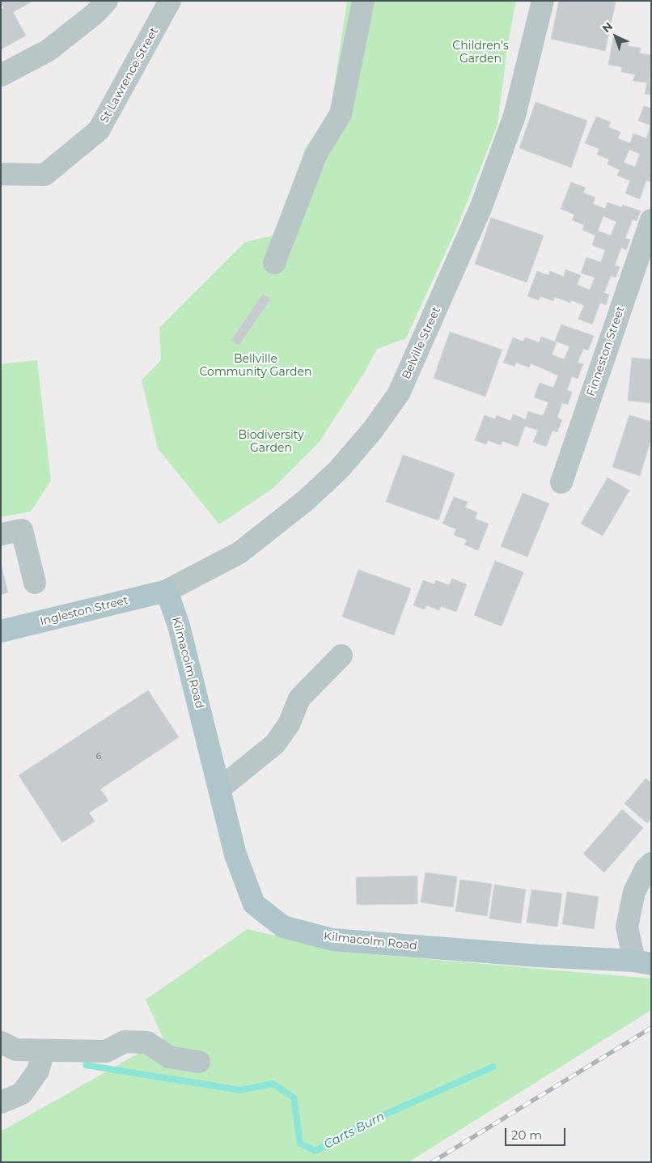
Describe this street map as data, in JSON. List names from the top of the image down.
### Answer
{
  "streets": {
    "main road": ["Ingleston Street", "Kilmacolm Road"],
    "street": ["St Lawrence Street", "Belville Street", "Finneston Street"]
  },
  "crossings": [
    ["Belville Street", "Ingleston Street"],
    ["Belville Street", "Kilmacolm Road"],
    ["Ingleston Street", "Kilmacolm Road"]
  ],
  "water": ["Carts Burn"],
  "parks": ["Children's Garden", "Bellville Community Garden", "Biodiversity Garden"],
  "house_numbers": ["6"],
  "scale_bar": "20 m",
  "north": "top left"
}
